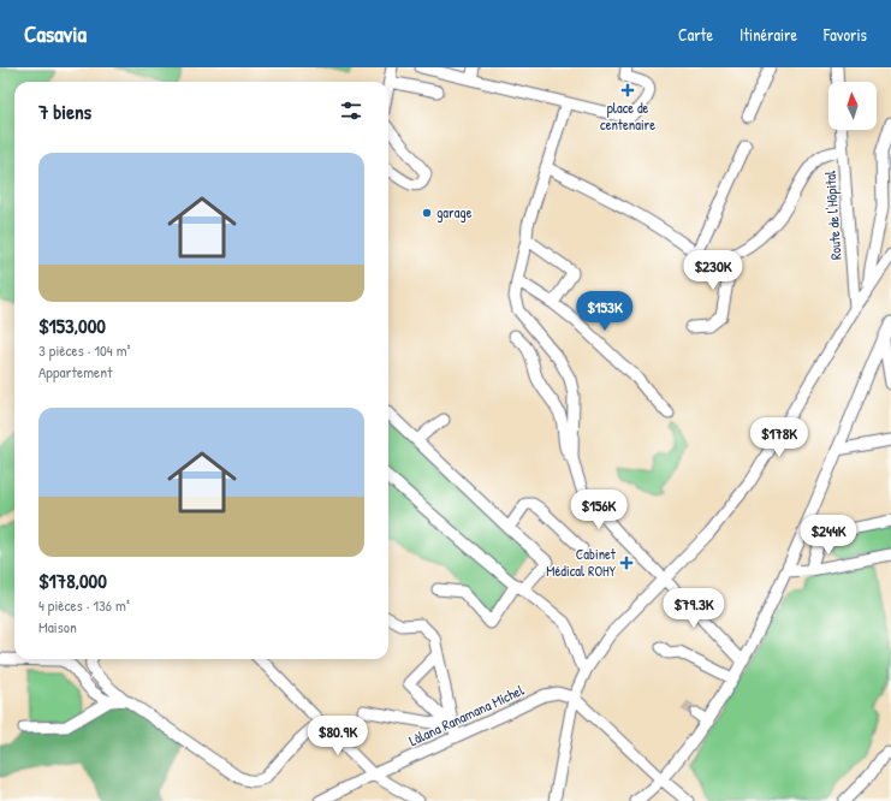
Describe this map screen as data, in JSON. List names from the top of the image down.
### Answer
{
  "streets": {
    "street": ["Route de l'Hôpital", "Làlana Ranamana Michel"]
  },
  "places": {
    "health": ["place de centenaire", "Cabinet Médical ROHY"],
    "other": ["garage"]
  },
  "north": "top",
  "page": {
    "header": "Casavia",
    "nav": ["Carte", "Itinéraire", "Favoris"],
    "heading": "7 biens",
    "list": [
      {
        "name": "$153,000",
        "note": "3 pièces · 104 m² · Appartement"
      },
      {
        "name": "$178,000",
        "note": "4 pièces · 136 m² · Maison"
      }
    ],
    "price": [
      "$230K",
      "$153K",
      "$178K",
      "$156K",
      "$244K",
      "$79.3K",
      "$80.9K"
    ]
  }
}
